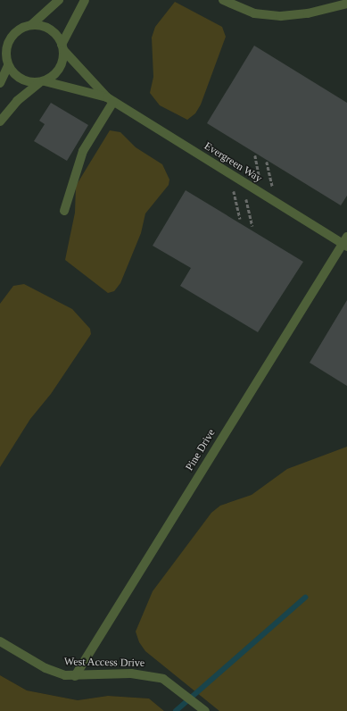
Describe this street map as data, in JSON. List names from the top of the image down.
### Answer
{
  "streets": {
    "street": ["Evergreen Way", "Pine Drive", "West Access Drive"]
  },
  "crossings": [
    ["Evergreen Way", "Pine Drive"],
    ["Pine Drive", "West Access Drive"]
  ]
}
